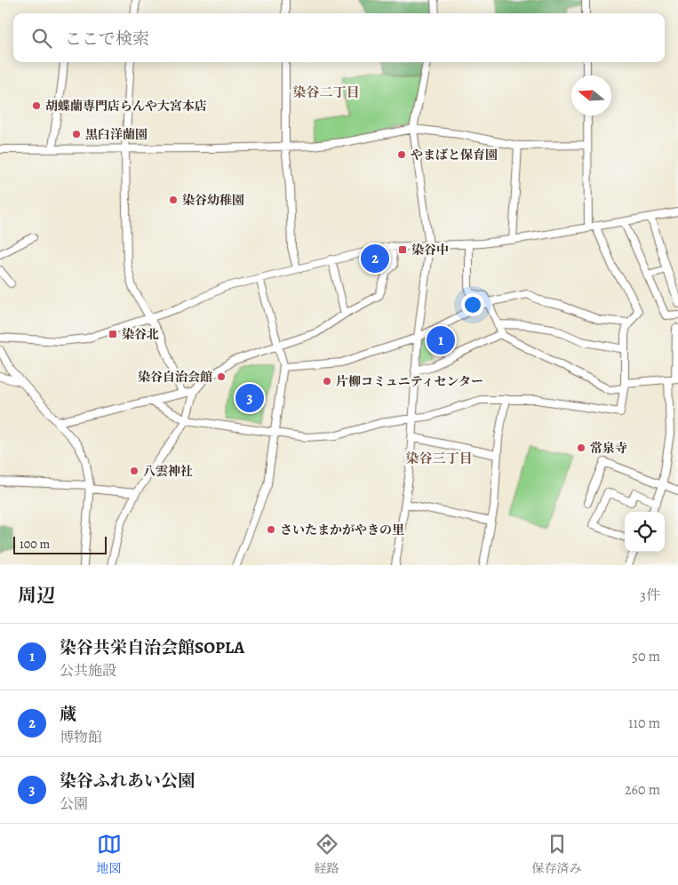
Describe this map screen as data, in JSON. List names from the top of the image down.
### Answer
{
  "districts": ["染谷二丁目", "染谷三丁目"],
  "places": {
    "other": [
      "胡蝶蘭専門店らんや大宮本店",
      "黒臼洋蘭園",
      "やまばと保育園",
      "染谷幼稚園",
      "染谷自治会館",
      "片柳コミュニティセンター",
      "常泉寺",
      "八雲神社",
      "さいたまかがやきの里"
    ],
    "transit": ["染谷中", "染谷北"]
  },
  "scale_bar": "100 m",
  "north": "left",
  "page": {
    "search": "ここで検索",
    "pins": ["2", "1", "3"],
    "scale": "100 m",
    "heading": ["周辺", "3件"],
    "list": [
      {
        "mark": "1",
        "name": "染谷共栄自治会館SOPLA",
        "note": "公共施設",
        "value": "50 m"
      },
      {
        "mark": "2",
        "name": "蔵",
        "note": "博物館",
        "value": "110 m"
      },
      {
        "mark": "3",
        "name": "染谷ふれあい公園",
        "note": "公園",
        "value": "260 m"
      }
    ],
    "nav": ["地図", "経路", "保存済み"]
  }
}
